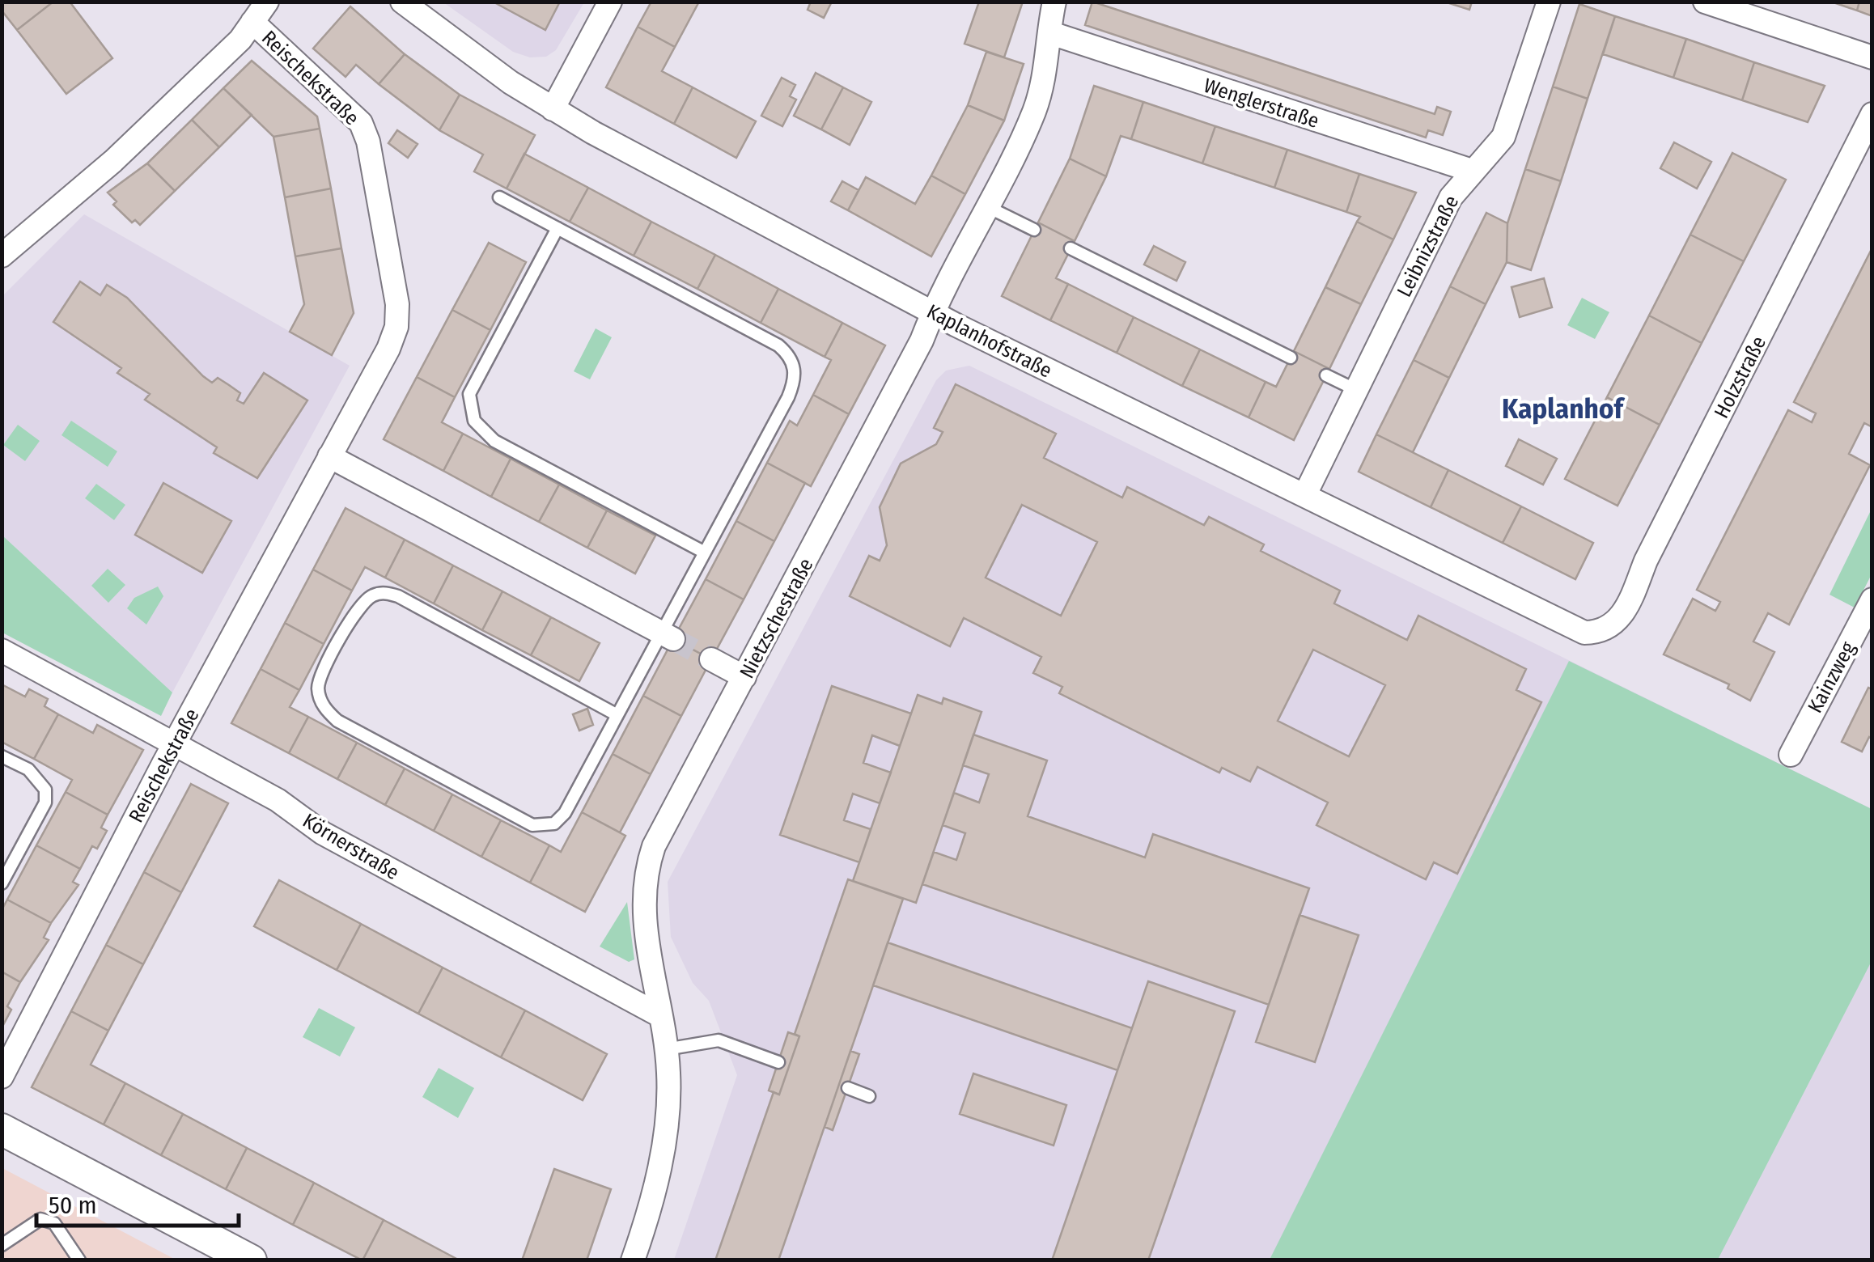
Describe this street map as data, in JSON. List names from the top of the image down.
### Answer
{
  "streets": {
    "street": [
      "Reischekstraße",
      "Wenglerstraße",
      "Leibnizstraße",
      "Kaplanhofstraße",
      "Holzstraße",
      "Nietzschestraße",
      "Kainzweg",
      "Körnerstraße"
    ]
  },
  "crossings": [
    ["Reischekstraße", "Körnerstraße"],
    ["Wenglerstraße", "Leibnizstraße"],
    ["Wenglerstraße", "Nietzschestraße"],
    ["Leibnizstraße", "Kaplanhofstraße"],
    ["Kaplanhofstraße", "Holzstraße"],
    ["Kaplanhofstraße", "Nietzschestraße"],
    ["Nietzschestraße", "Körnerstraße"]
  ],
  "districts": ["Kaplanhof"],
  "scale_bar": "50 m"
}
